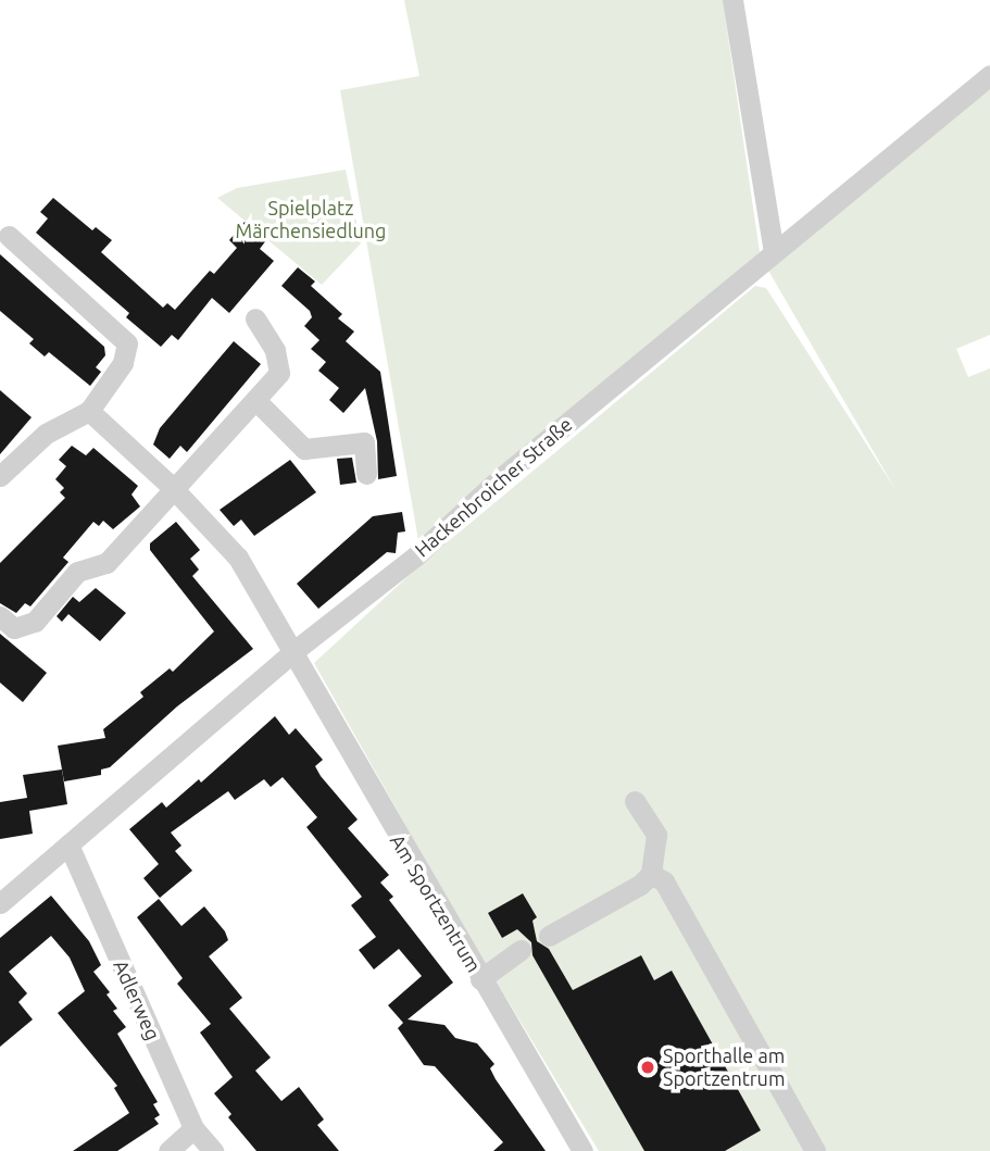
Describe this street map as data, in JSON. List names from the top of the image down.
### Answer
{
  "streets": {
    "street": ["Hackenbroicher Straße", "Am Sportzentrum", "Adlerweg"]
  },
  "crossings": [
    ["Hackenbroicher Straße", "Am Sportzentrum"],
    ["Hackenbroicher Straße", "Adlerweg"]
  ],
  "parks": ["Spielplatz Märchensiedlung"],
  "places": ["Sporthalle am Sportzentrum"]
}
